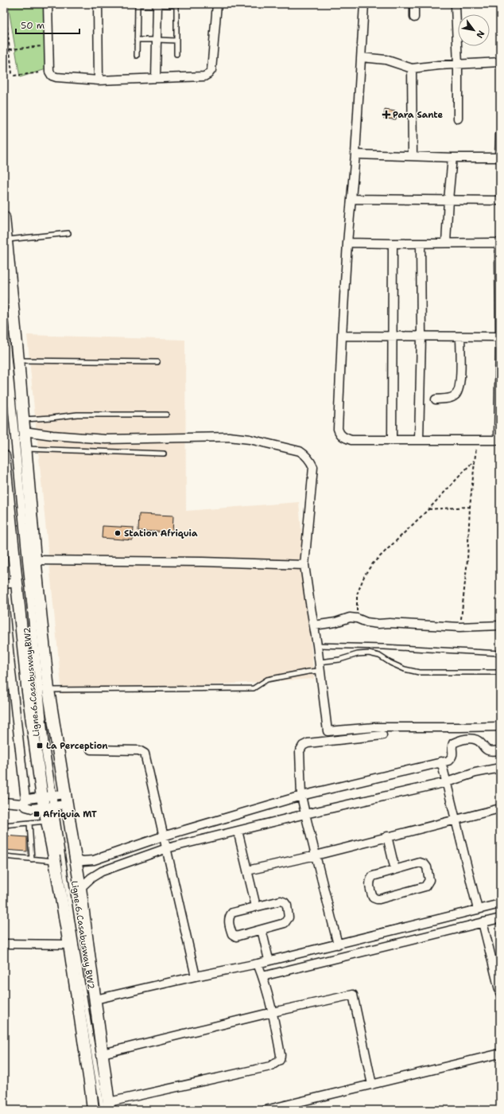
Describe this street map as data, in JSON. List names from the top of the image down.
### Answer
{
  "streets": {
    "lane": ["Ligne 6 Casabusway BW2"]
  },
  "places": {
    "health": ["Para Sante"],
    "other": ["Station Afriquia"],
    "transit": ["La Perception", "Afriquia MT"]
  },
  "scale_bar": "50 m",
  "north": "bottom right"
}
